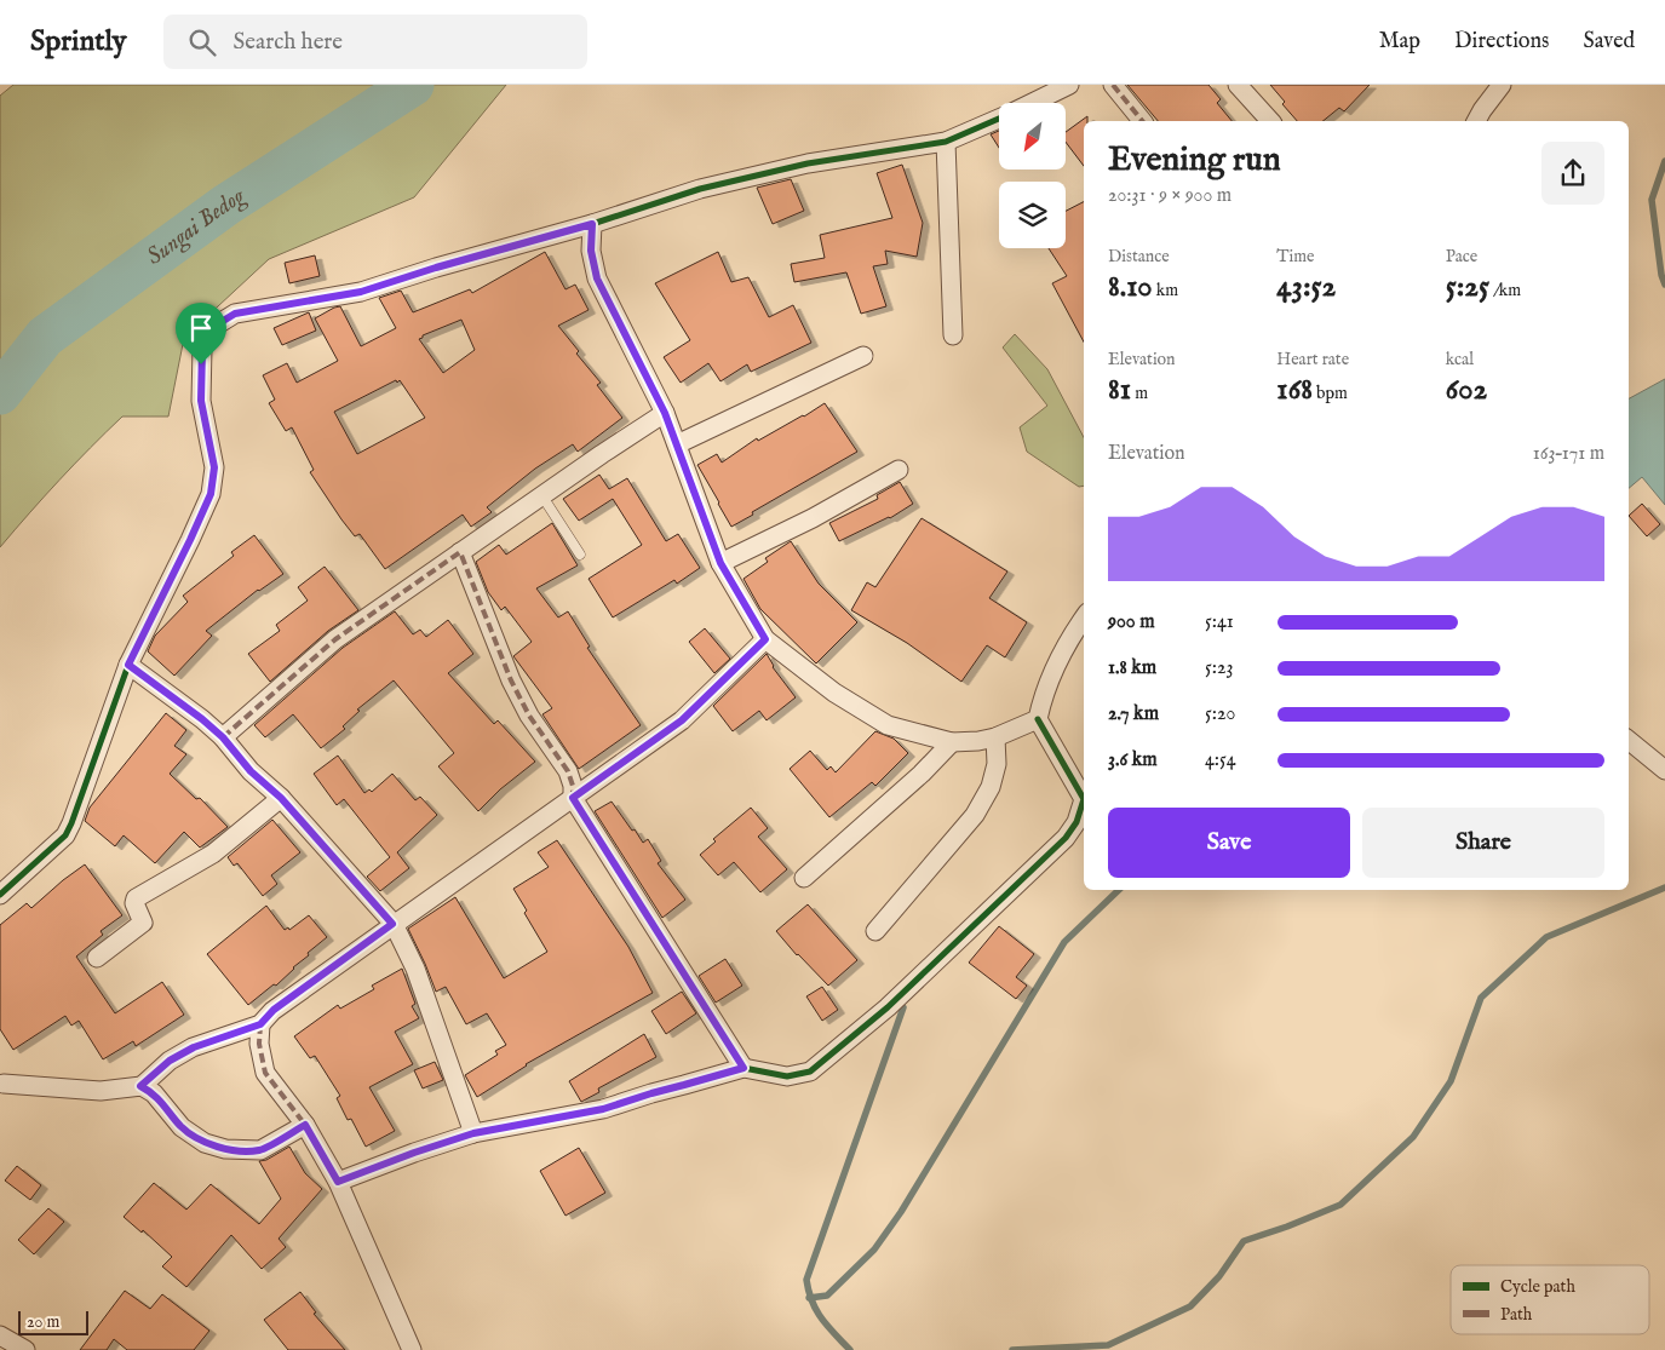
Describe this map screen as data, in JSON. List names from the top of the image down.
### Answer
{
  "water": ["Sungai Bedog"],
  "legend": ["Cycle path", "Path"],
  "scale_bar": "20 m",
  "north": "bottom left",
  "page": {
    "header": "Sprintly",
    "search": "Search here",
    "nav": ["Map", "Directions", "Saved"],
    "heading": ["Evening run", "20:31 · 9 × 900 m"],
    "stats": [
      ["Distance", "8.10 km"],
      ["Time", "43:52"],
      ["Pace", "5:25 /km"],
      ["Elevation", "81 m"],
      ["Heart rate", "168 bpm"],
      ["kcal", "602"]
    ],
    "chart": ["Elevation", "163–171 m"],
    "list": [
      {
        "name": "900 m",
        "note": "5:41"
      },
      {
        "name": "1.8 km",
        "note": "5:23"
      },
      {
        "name": "2.7 km",
        "note": "5:20"
      },
      {
        "name": "3.6 km",
        "note": "4:54"
      }
    ],
    "buttons": ["Save", "Share"],
    "scale": "20 m"
  }
}
